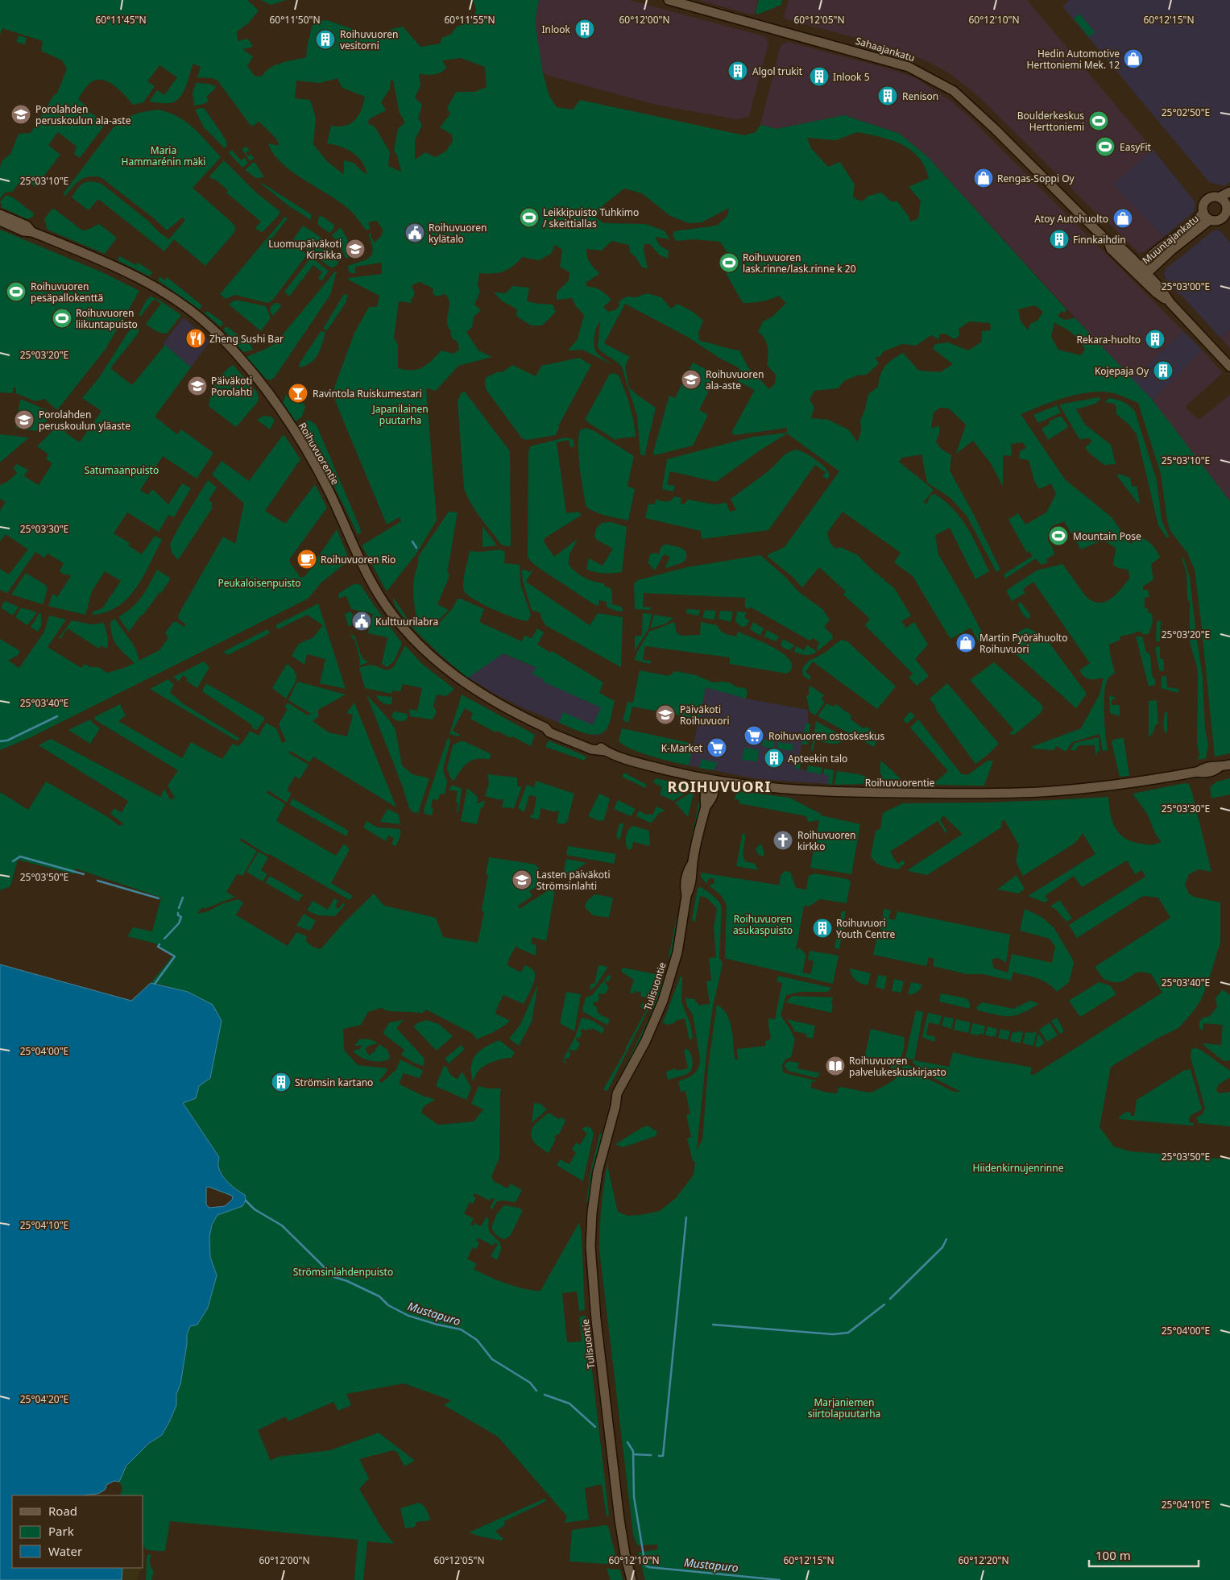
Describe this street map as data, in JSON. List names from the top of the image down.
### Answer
{
  "streets": {
    "main road": [
      "Sahaajankatu",
      "Muuntajankatu",
      "Roihuvuorentie",
      "Tulisuontie"
    ]
  },
  "crossings": [
    ["Sahaajankatu", "Muuntajankatu"],
    ["Roihuvuorentie", "Tulisuontie"]
  ],
  "districts": ["ROIHUVUORI"],
  "water": ["Mustapuro"],
  "parks": [
    "Maria Hammarénin mäki",
    "Japanilainen puutarha",
    "Satumaanpuisto",
    "Peukaloisenpuisto",
    "Roihuvuoren asukaspuisto",
    "Hiidenkirnujenrinne",
    "Strömsinlahdenpuisto",
    "Marjaniemen siirtolapuutarha"
  ],
  "places": {
    "building": [
      "Inlook",
      "Roihuvuoren vesitorni",
      "Algol trukit",
      "Inlook 5",
      "Renison",
      "Finnkaihdin",
      "Rekara-huolto",
      "Kojepaja Oy",
      "Apteekin talo",
      "Roihuvuori Youth Centre",
      "Strömsin kartano"
    ],
    "shop": [
      "Hedin Automotive Herttoniemi Mek. 12",
      "Rengas-Soppi Oy",
      "Atoy Autohuolto",
      "Martin Pyörähuolto Roihuvuori"
    ],
    "school or university": [
      "Porolahden peruskoulun ala-aste",
      "Luomupäiväkoti Kirsikka",
      "Roihuvuoren ala-aste",
      "Päiväkoti Porolahti",
      "Porolahden peruskoulun yläaste",
      "Päiväkoti Roihuvuori",
      "Lasten päiväkoti Strömsinlahti"
    ],
    "sports": [
      "Boulderkeskus Herttoniemi",
      "EasyFit",
      "Leikkipuisto Tuhkimo / skeittiallas",
      "Roihuvuoren lask.rinne/lask.rinne k 20",
      "Roihuvuoren pesäpallokenttä",
      "Roihuvuoren liikuntapuisto",
      "Mountain Pose"
    ],
    "public building": ["Roihuvuoren kylätalo", "Kulttuurilabra"],
    "restaurant": ["Zheng Sushi Bar"],
    "bar": ["Ravintola Ruiskumestari"],
    "cafe": ["Roihuvuoren Rio"],
    "supermarket": ["Roihuvuoren ostoskeskus", "K-Market"],
    "church": ["Roihuvuoren kirkko"],
    "library": ["Roihuvuoren palvelukeskuskirjasto"]
  },
  "legend": ["Road", "Park", "Water"],
  "scale_bar": "100 m",
  "coordinates": [
    "60°11'45\"N",
    "60°11'50\"N",
    "60°11'55\"N",
    "60°12'00\"N",
    "60°12'05\"N",
    "60°12'10\"N",
    "60°12'15\"N",
    "25°02'50\"E",
    "25°03'10\"E",
    "25°03'00\"E",
    "25°03'20\"E",
    "25°03'30\"E",
    "25°03'40\"E",
    "25°03'50\"E",
    "25°04'00\"E",
    "25°04'10\"E",
    "25°04'20\"E",
    "60°12'20\"N"
  ]
}
